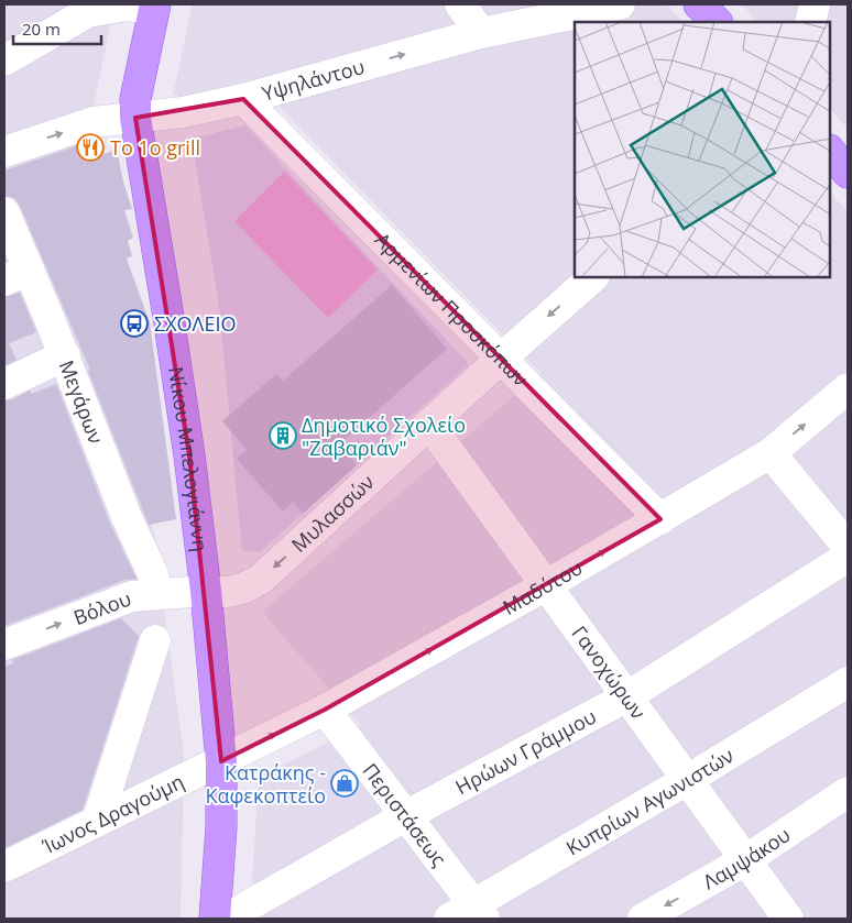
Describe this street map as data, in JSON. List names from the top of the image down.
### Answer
{
  "streets": {
    "main road": ["Νίκου Μπελογιάννη"],
    "street": [
      "Υψηλάντου",
      "Αρμενίων Προσκόπων",
      "Μεγάρων",
      "Μυλασσών",
      "Μαδύτου",
      "Βόλου",
      "Γανοχώρων",
      "Ηρώων Γράμμου",
      "Κυπρίων Αγωνιστών",
      "Ίωνος Δραγούμη",
      "Περιστάσεως",
      "Λαμψάκου"
    ]
  },
  "crossings": [
    ["Υψηλάντου", "Αρμενίων Προσκόπων"],
    ["Υψηλάντου", "Νίκου Μπελογιάννη"],
    ["Αρμενίων Προσκόπων", "Μυλασσών"],
    ["Αρμενίων Προσκόπων", "Μαδύτου"],
    ["Μεγάρων", "Βόλου"],
    ["Νίκου Μπελογιάννη", "Μυλασσών"],
    ["Νίκου Μπελογιάννη", "Μαδύτου"],
    ["Νίκου Μπελογιάννη", "Βόλου"],
    ["Νίκου Μπελογιάννη", "Ίωνος Δραγούμη"],
    ["Μυλασσών", "Βόλου"],
    ["Μυλασσών", "Γανοχώρων"],
    ["Μαδύτου", "Γανοχώρων"],
    ["Μαδύτου", "Ίωνος Δραγούμη"],
    ["Μαδύτου", "Περιστάσεως"],
    ["Γανοχώρων", "Ηρώων Γράμμου"],
    ["Γανοχώρων", "Κυπρίων Αγωνιστών"],
    ["Γανοχώρων", "Λαμψάκου"],
    ["Ηρώων Γράμμου", "Περιστάσεως"],
    ["Κυπρίων Αγωνιστών", "Περιστάσεως"]
  ],
  "one_way": ["Μυλασσών", "Μαδύτου", "Λαμψάκου"],
  "places": {
    "restaurant": ["Το 1ο grill"],
    "bus stop": ["ΣΧΟΛΕΙΟ"],
    "building": ["Δημοτικό Σχολείο \"Ζαβαριάν\""],
    "shop": ["Κατράκης - Καφεκοπτείο"]
  },
  "scale_bar": "20 m"
}
